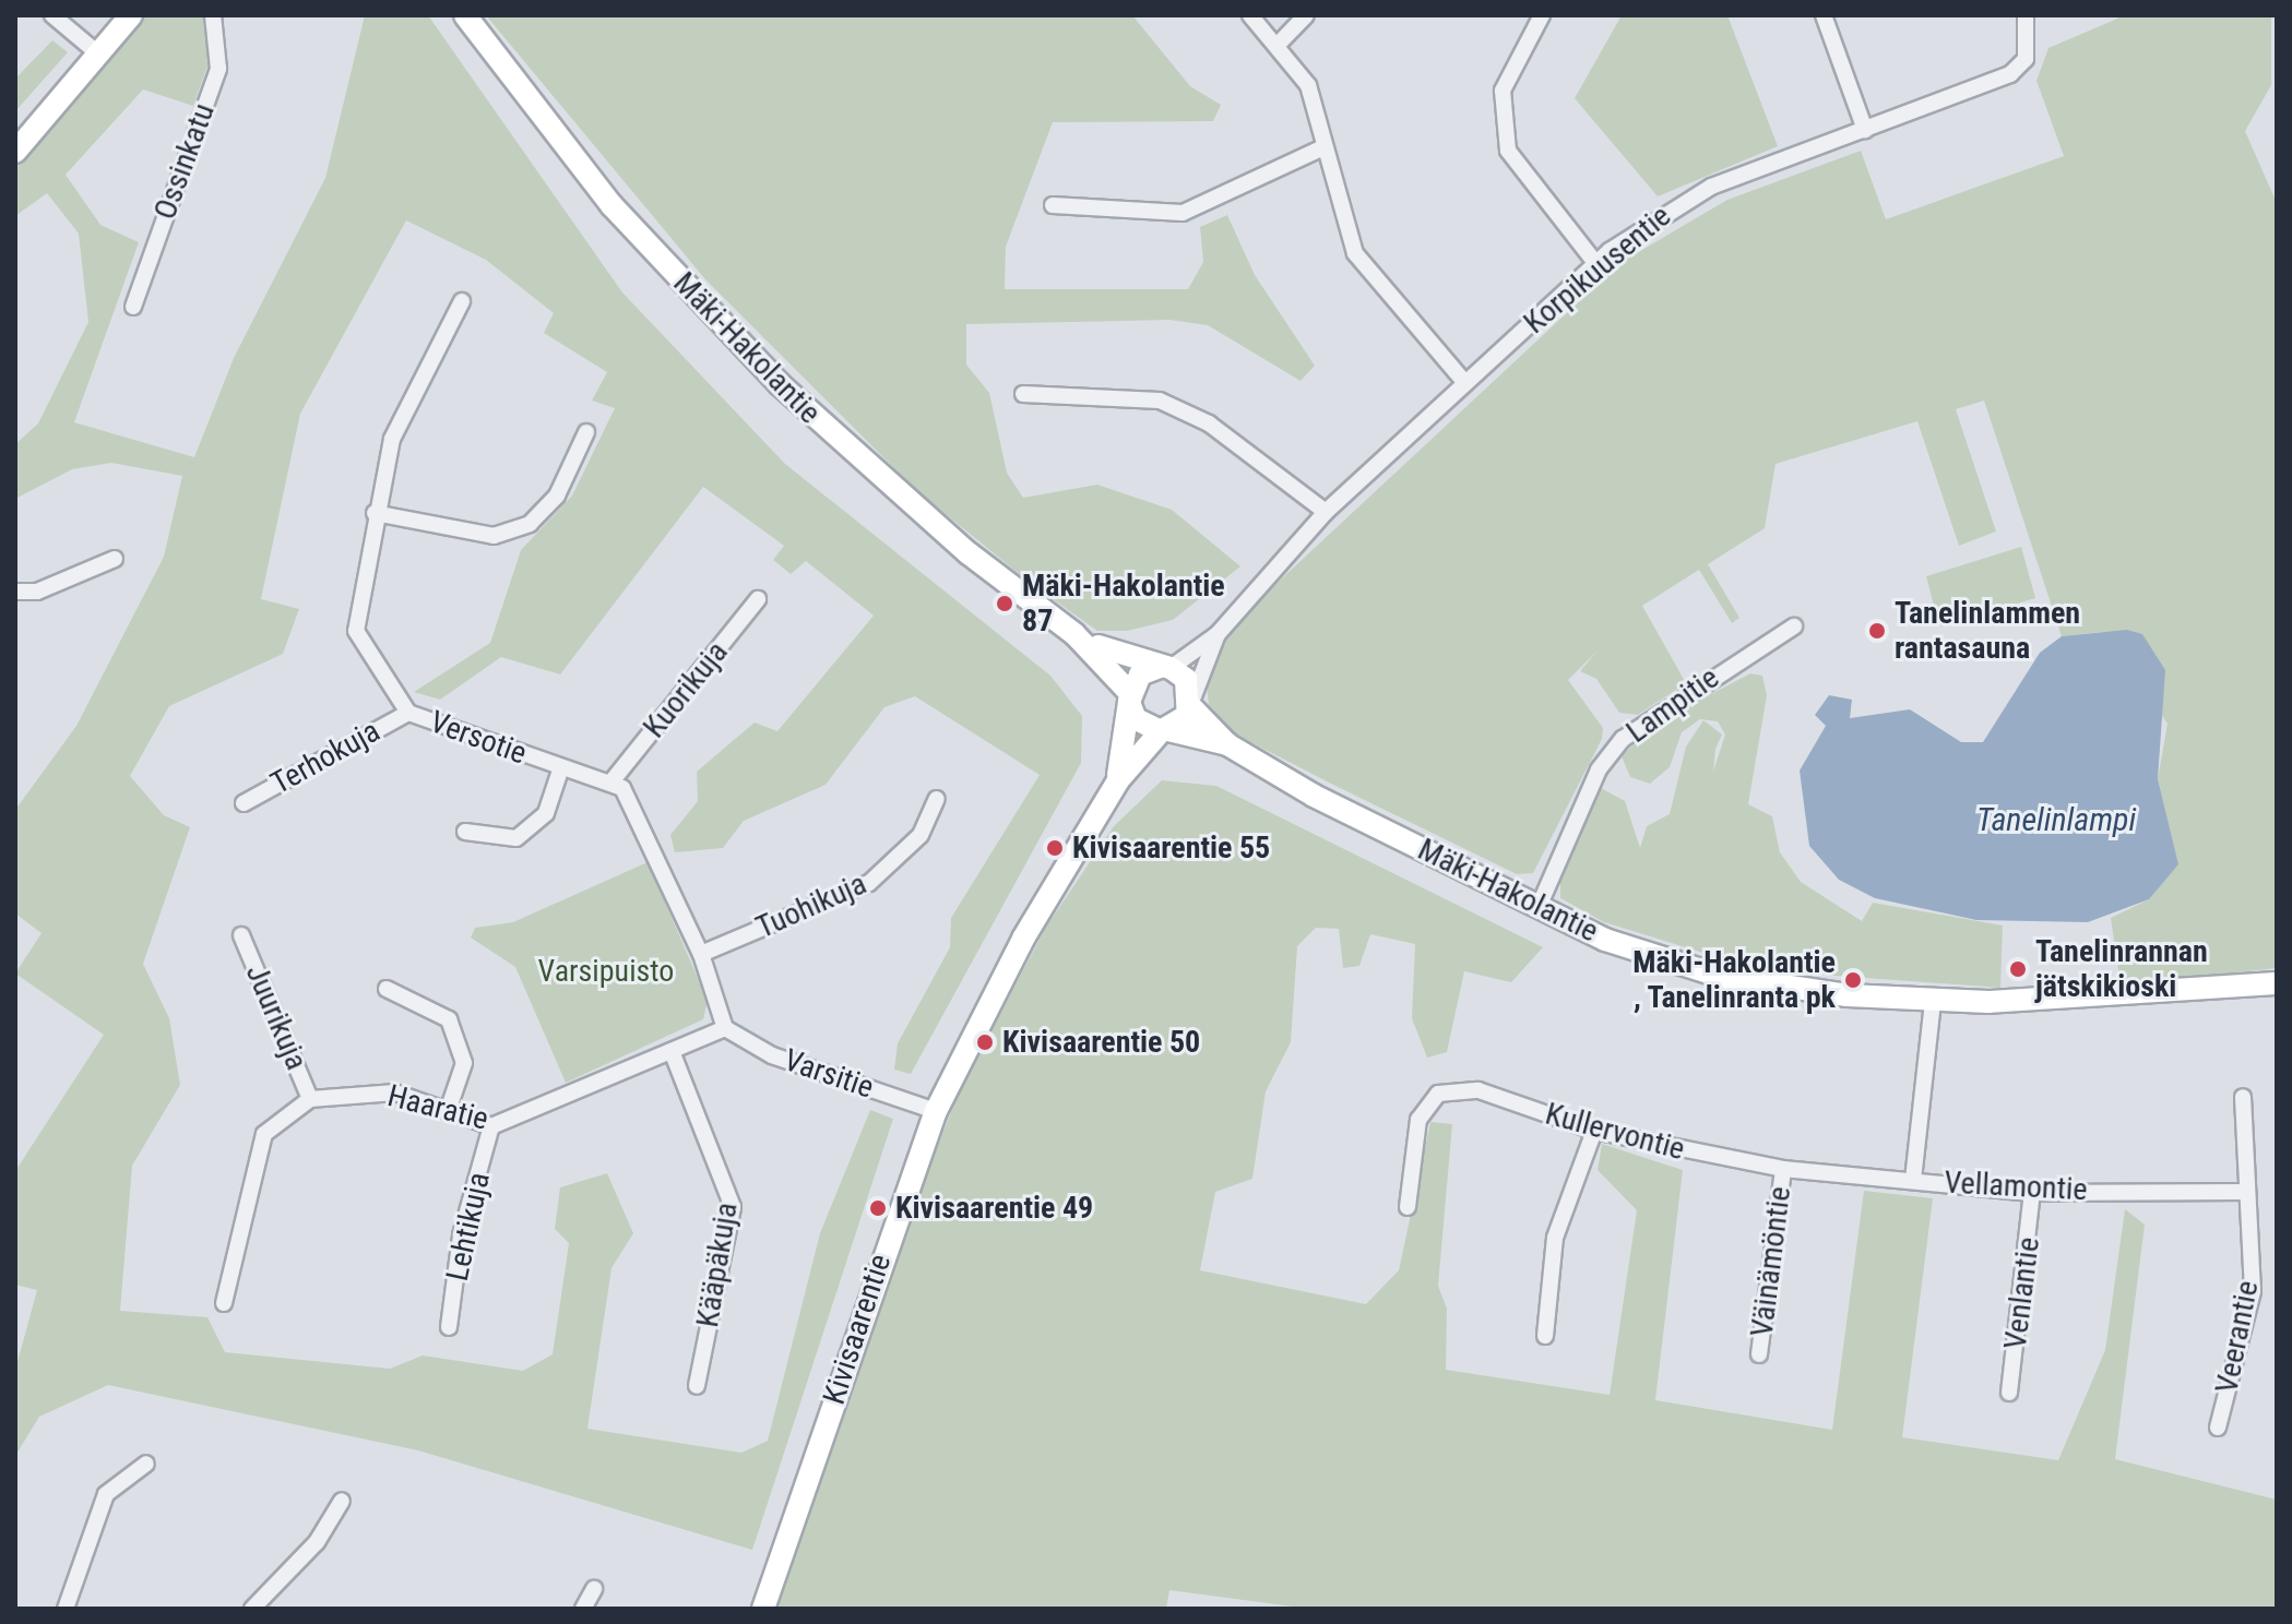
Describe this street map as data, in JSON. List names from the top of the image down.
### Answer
{
  "streets": {
    "street": [
      "Ossinkatu",
      "Korpikuusentie",
      "Mäki-Hakolantie",
      "Kuorikuja",
      "Lampitie",
      "Versotie",
      "Terhokuja",
      "Tuohikuja",
      "Juurikuja",
      "Varsitie",
      "Haaratie",
      "Kullervontie",
      "Vellamontie",
      "Lehtikuja",
      "Väinämöntie",
      "Kääpäkuja",
      "Venlantie",
      "Kivisaarentie",
      "Veerantie"
    ]
  },
  "crossings": [
    ["Korpikuusentie", "Mäki-Hakolantie"],
    ["Korpikuusentie", "Kivisaarentie"],
    ["Mäki-Hakolantie", "Lampitie"],
    ["Mäki-Hakolantie", "Vellamontie"],
    ["Mäki-Hakolantie", "Kivisaarentie"],
    ["Kuorikuja", "Versotie"],
    ["Versotie", "Terhokuja"],
    ["Juurikuja", "Haaratie"],
    ["Varsitie", "Haaratie"],
    ["Varsitie", "Kivisaarentie"],
    ["Haaratie", "Lehtikuja"],
    ["Haaratie", "Kääpäkuja"],
    ["Kullervontie", "Vellamontie"],
    ["Kullervontie", "Väinämöntie"],
    ["Vellamontie", "Venlantie"],
    ["Vellamontie", "Veerantie"]
  ],
  "water": ["Tanelinlampi"],
  "parks": ["Varsipuisto"],
  "places": [
    "Mäki-Hakolantie 87",
    "Tanelinlammen rantasauna",
    "Kivisaarentie 55",
    "Tanelinrannan jätskikioski",
    "Mäki-Hakolantie , Tanelinranta pk",
    "Kivisaarentie 50",
    "Kivisaarentie 49"
  ]
}
